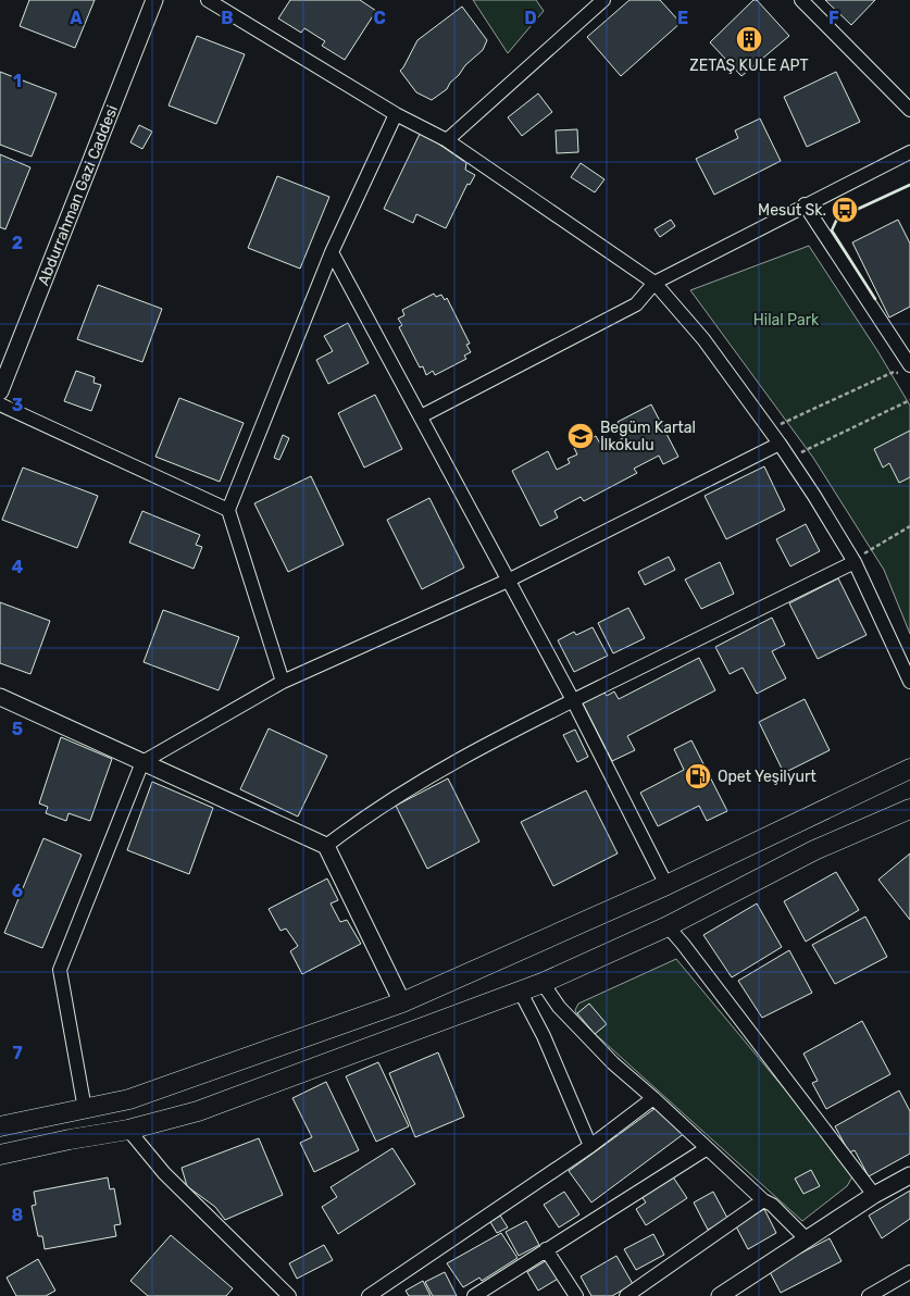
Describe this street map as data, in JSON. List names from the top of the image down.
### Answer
{
  "streets": {
    "street": ["Abdurrahman Gazi Caddesi"]
  },
  "parks": ["Hilal Park"],
  "places": {
    "building": ["ZETAŞ KULE APT"],
    "bus stop": ["Mesut Sk."],
    "school or university": ["Begüm Kartal İlkokulu"],
    "fuel station": ["Opet Yeşilyurt"]
  },
  "grid": {
    "columns": [
      "A",
      "B",
      "C",
      "D",
      "E",
      "F"
    ],
    "rows": [
      "1",
      "2",
      "3",
      "4",
      "5",
      "6",
      "7",
      "8"
    ]
  }
}
